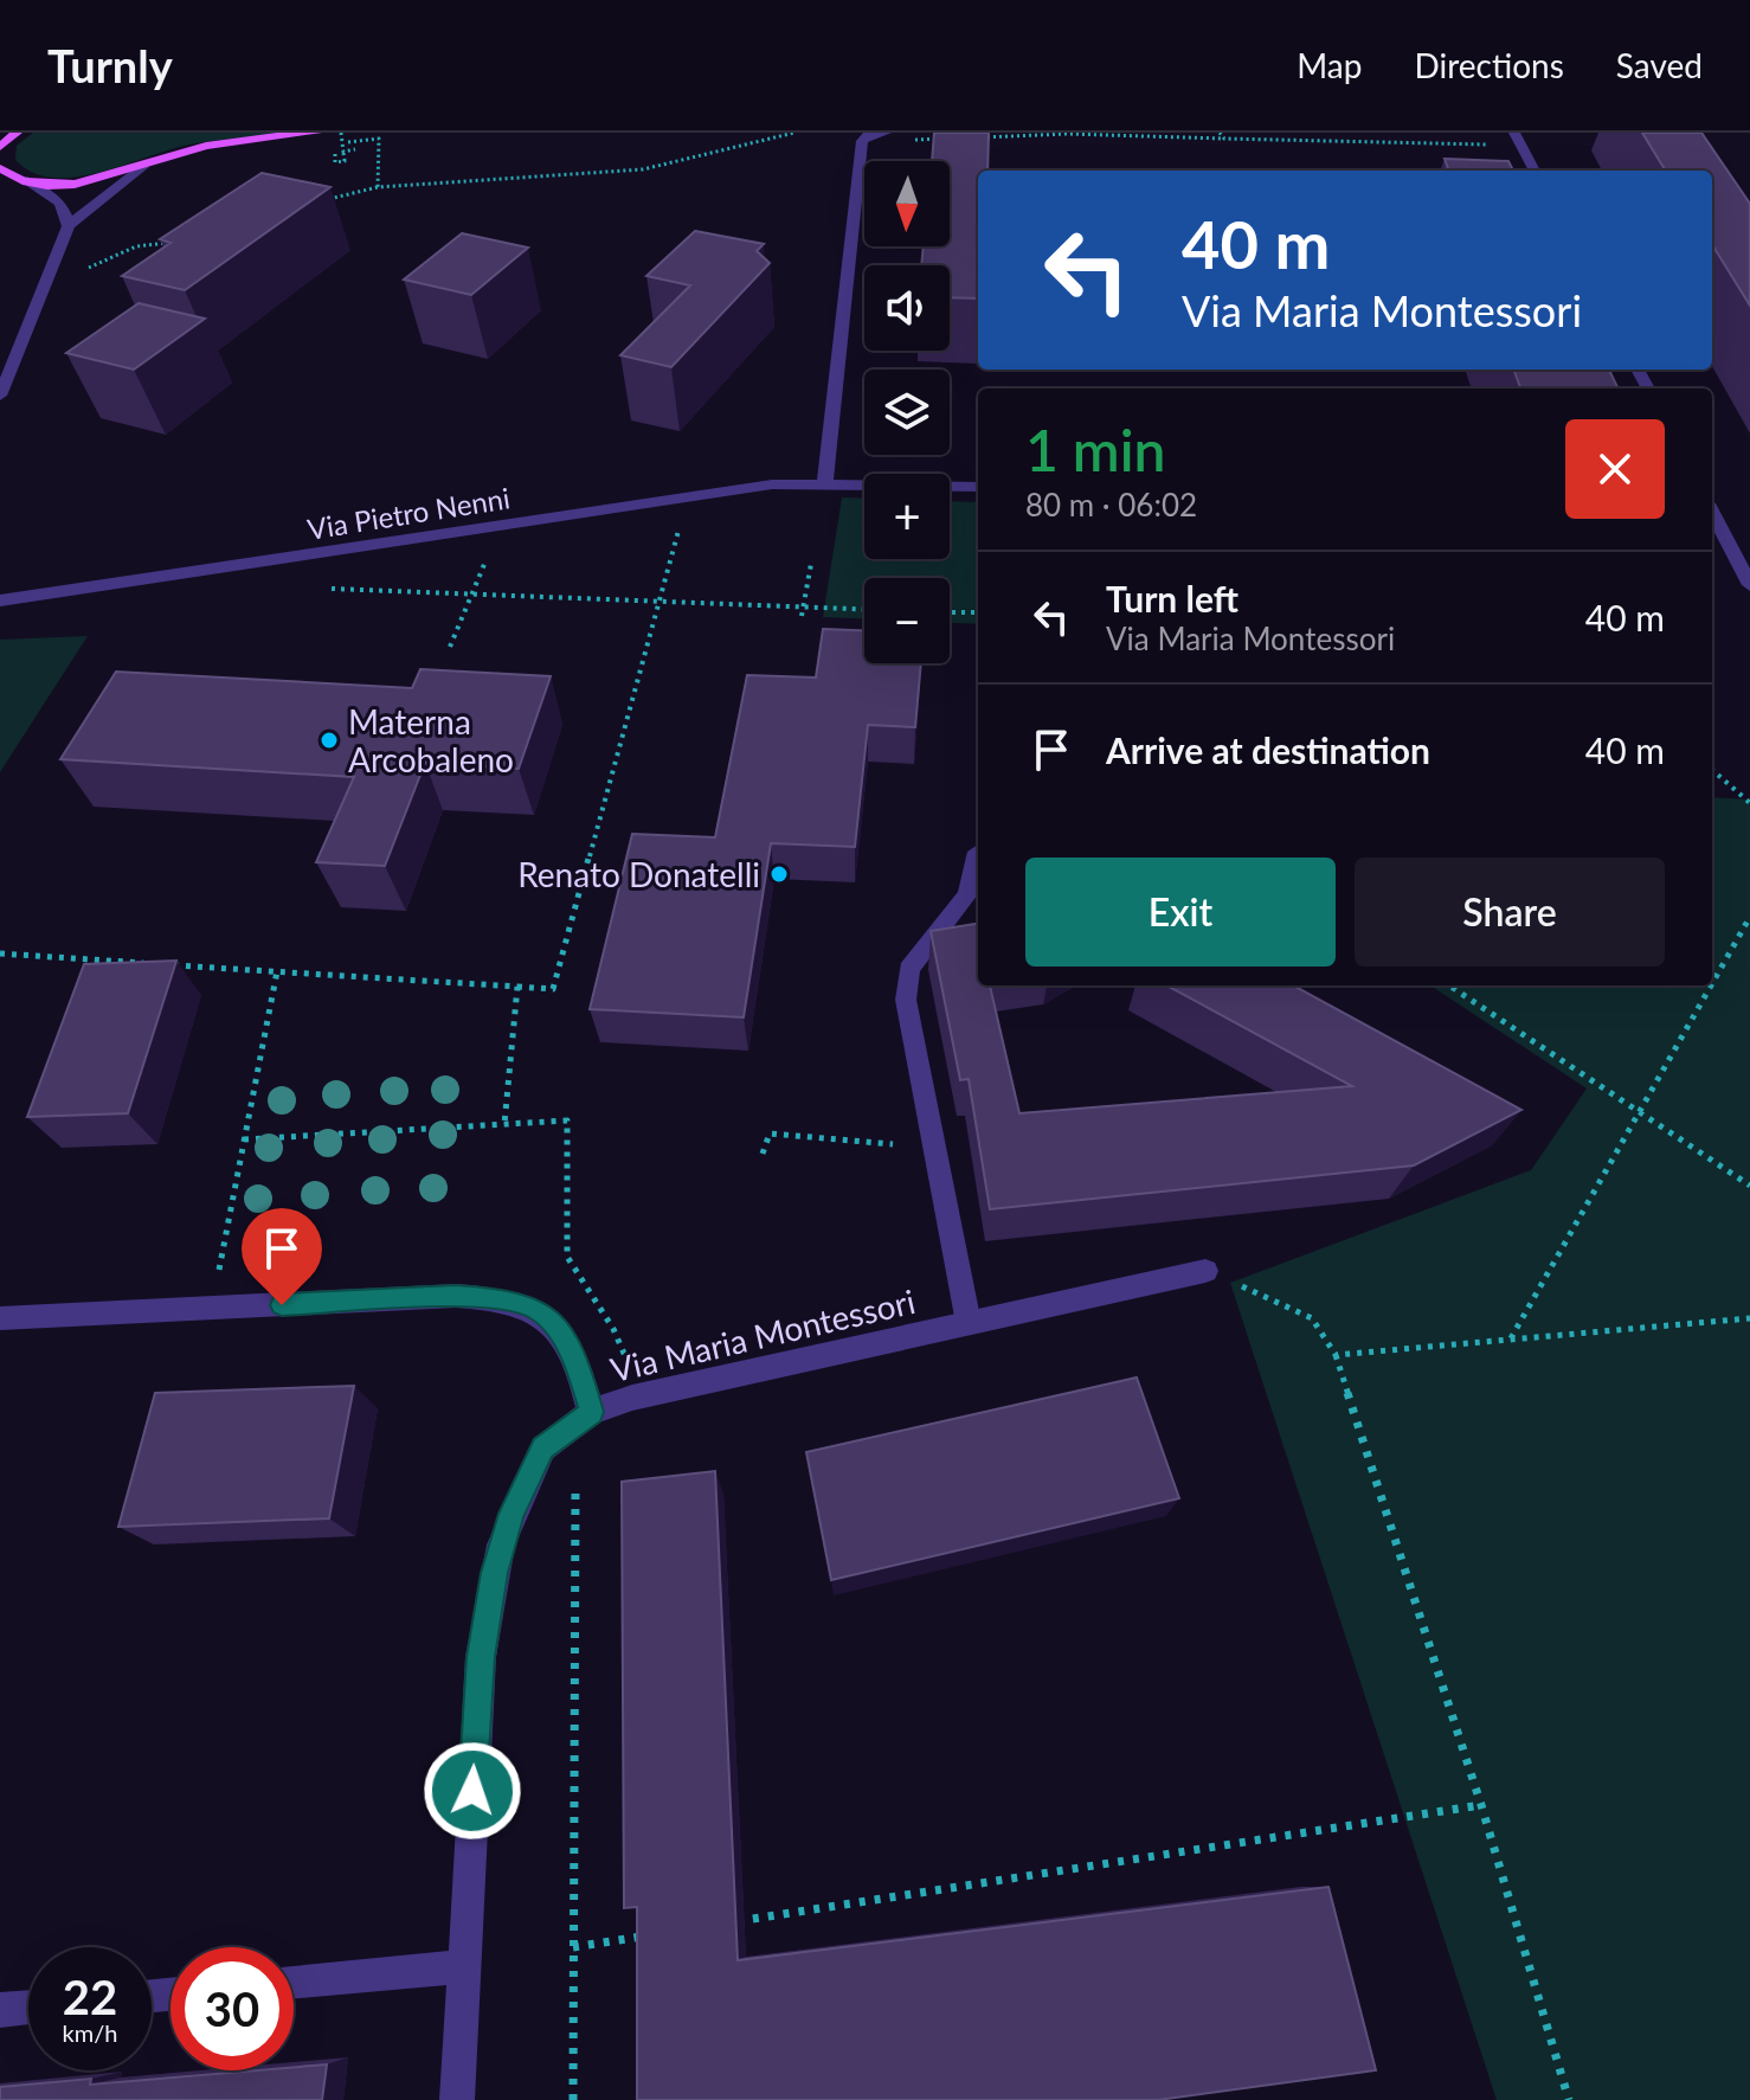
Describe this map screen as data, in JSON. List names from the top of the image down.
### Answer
{
  "streets": {
    "street": ["Via Pietro Nenni", "Via Maria Montessori"]
  },
  "places": ["Materna Arcobaleno", "Renato Donatelli"],
  "north": "bottom",
  "page": {
    "header": "Turnly",
    "nav": ["Map", "Directions", "Saved"],
    "map_buttons": ["+", "−"],
    "turn": ["40 m", "Via Maria Montessori"],
    "heading": ["1 min", "80 m · 06:02"],
    "list": [
      {
        "name": "Turn left",
        "note": "Via Maria Montessori",
        "value": "40 m"
      },
      {
        "name": "Arrive at destination",
        "value": "40 m"
      }
    ],
    "buttons": ["Exit", "Share"],
    "speed": "22 km/h",
    "limit": "30"
  }
}
